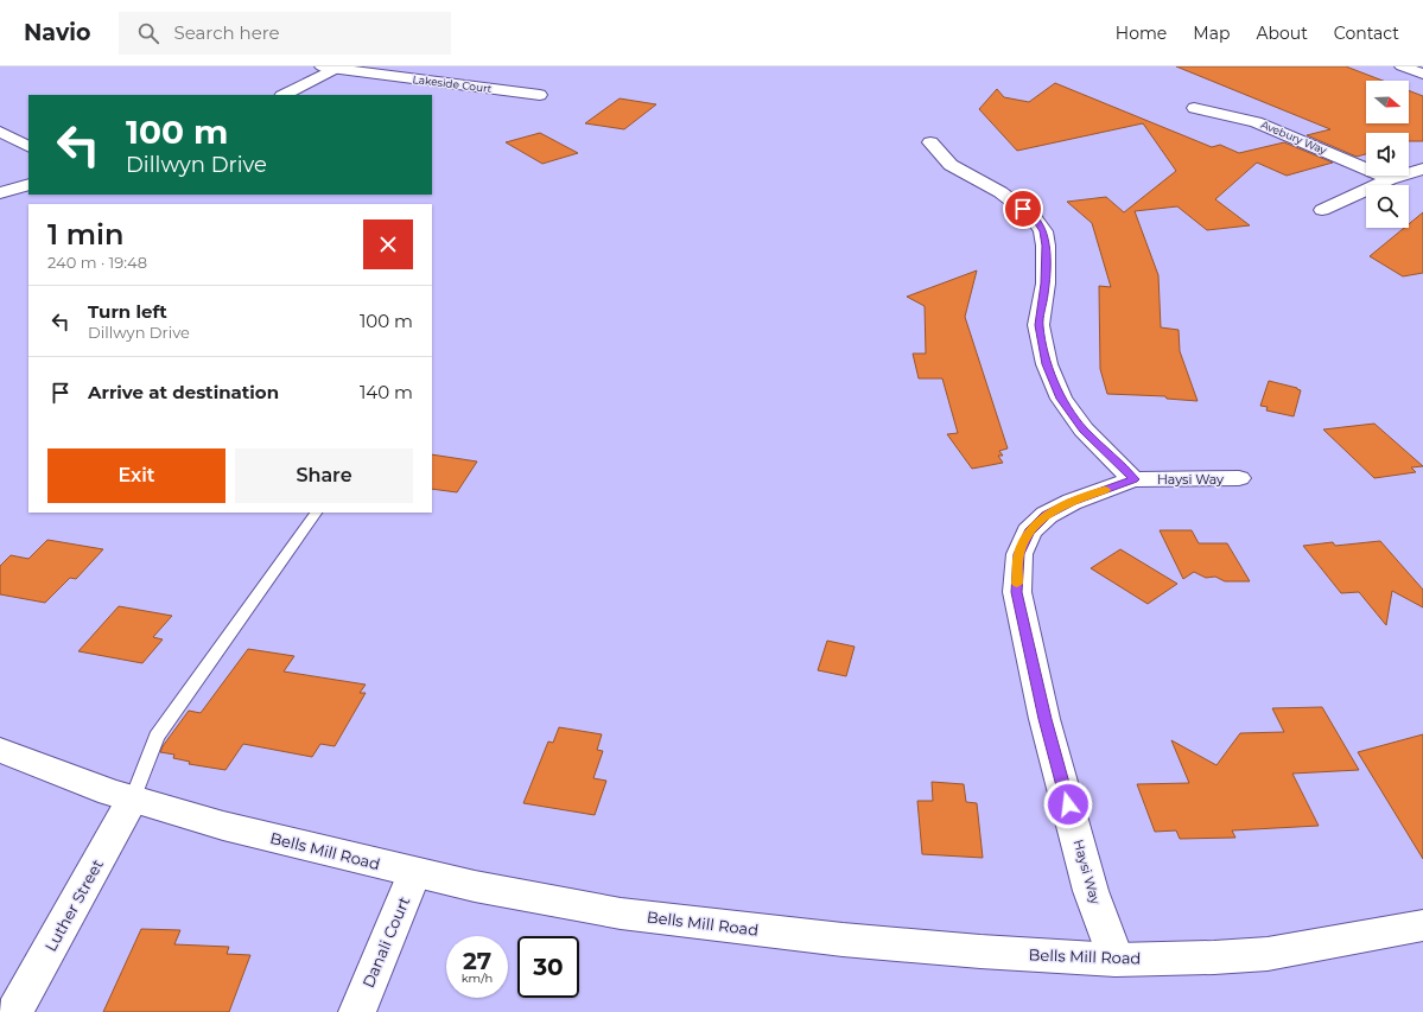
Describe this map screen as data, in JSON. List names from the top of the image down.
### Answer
{
  "streets": {
    "street": [
      "Lakeside Court",
      "Avebury Way",
      "Haysi Way",
      "Bells Mill Road",
      "Luther Street",
      "Danali Court"
    ]
  },
  "crossings": [
    ["Haysi Way", "Bells Mill Road"],
    ["Bells Mill Road", "Luther Street"],
    ["Bells Mill Road", "Danali Court"]
  ],
  "north": "right",
  "page": {
    "header": "Navio",
    "search": "Search here",
    "nav": [
      "Home",
      "Map",
      "About",
      "Contact"
    ],
    "turn": ["100 m", "Dillwyn Drive"],
    "heading": ["1 min", "240 m · 19:48"],
    "list": [
      {
        "name": "Turn left",
        "note": "Dillwyn Drive",
        "value": "100 m"
      },
      {
        "name": "Arrive at destination",
        "value": "140 m"
      }
    ],
    "buttons": ["Exit", "Share"],
    "speed": "27 km/h",
    "limit": "30"
  }
}
